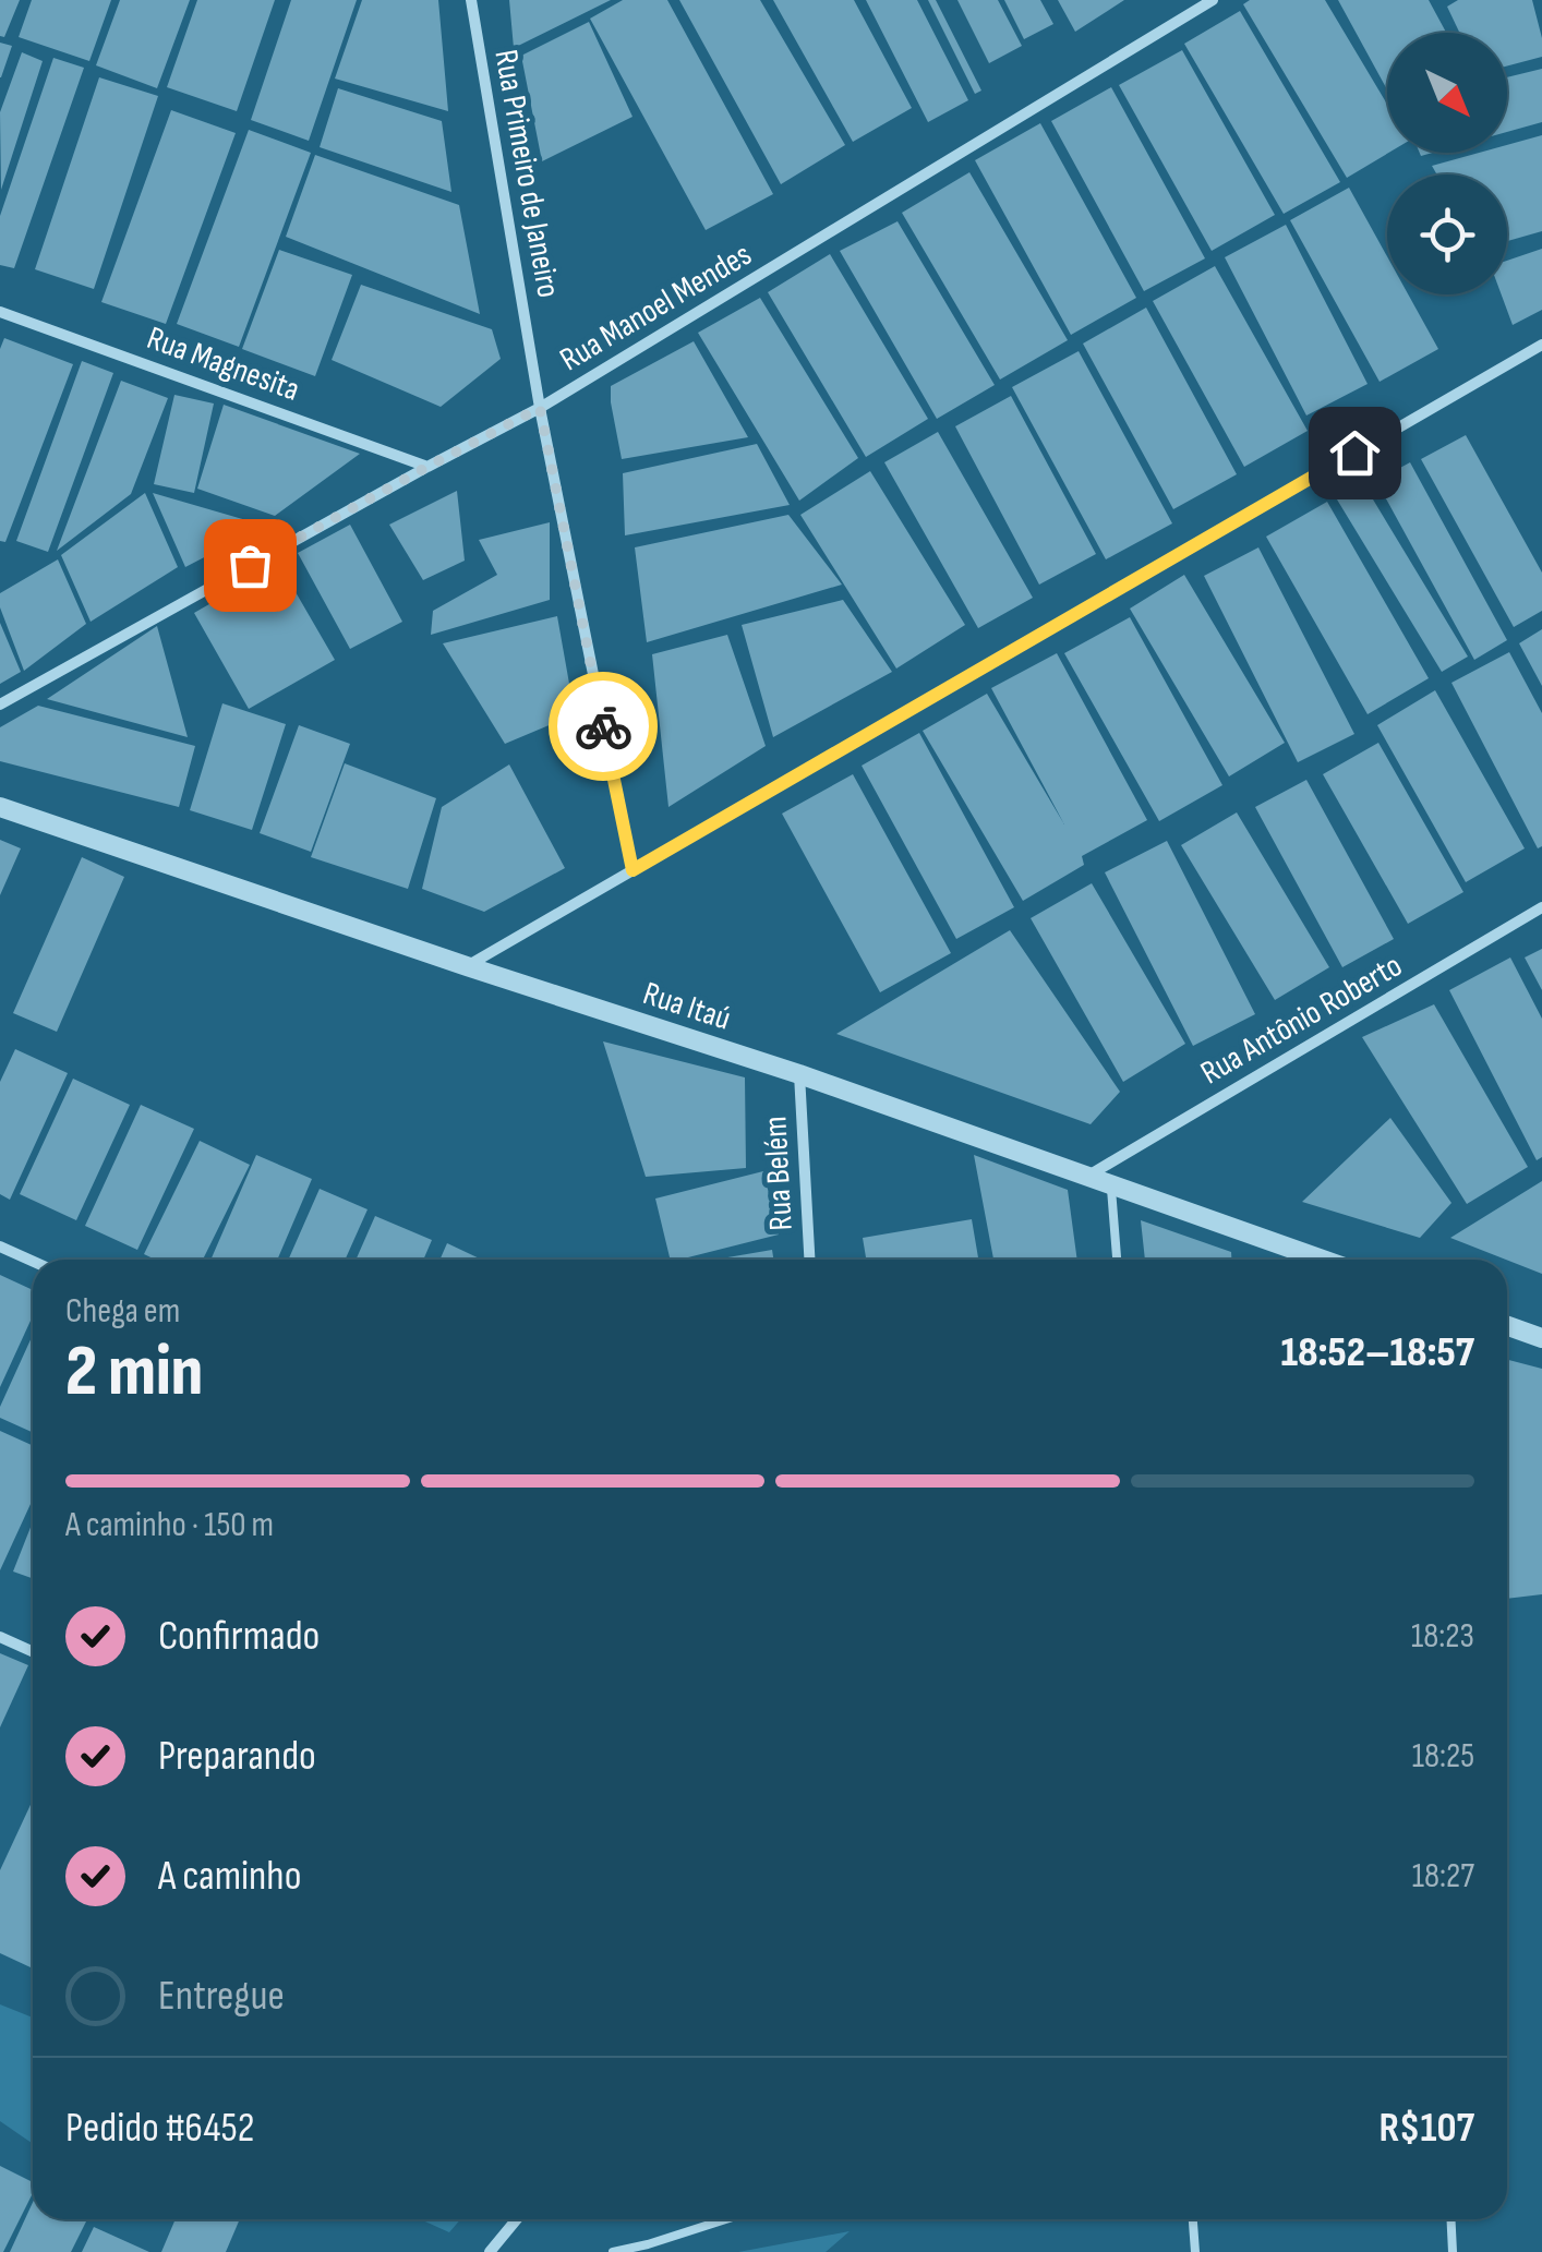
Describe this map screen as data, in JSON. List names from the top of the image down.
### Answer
{
  "streets": {
    "street": [
      "Rua Primeiro de Janeiro",
      "Rua Manoel Mendes",
      "Rua Magnesita",
      "Rua Itaú",
      "Rua Antônio Roberto",
      "Rua Belém"
    ]
  },
  "crossings": [
    ["Rua Primeiro de Janeiro", "Rua Manoel Mendes"],
    ["Rua Manoel Mendes", "Rua Magnesita"],
    ["Rua Itaú", "Rua Antônio Roberto"],
    ["Rua Itaú", "Rua Belém"]
  ],
  "north": "bottom right",
  "page": {
    "heading": ["2 min", "Chega em", "18:52–18:57"],
    "panel": ["Pedido #6452", "R$107"],
    "bar": "A caminho · 150 m",
    "list": [
      ["Confirmado", "18:23"],
      ["Preparando", "18:25"],
      ["A caminho", "18:27"],
      "Entregue"
    ]
  }
}
